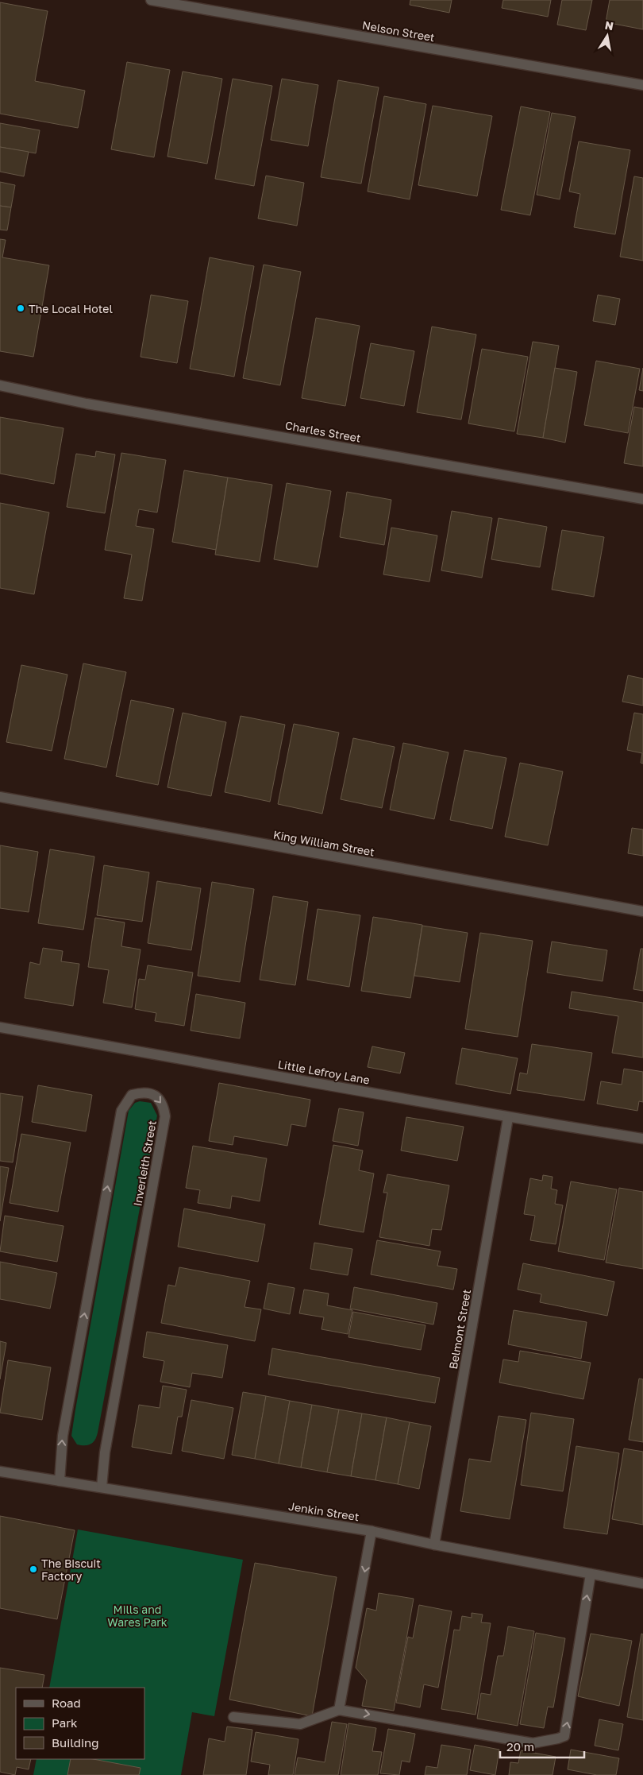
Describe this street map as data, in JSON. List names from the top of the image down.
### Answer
{
  "streets": {
    "street": [
      "Nelson Street",
      "Charles Street",
      "King William Street",
      "Little Lefroy Lane",
      "Inverleith Street",
      "Belmont Street",
      "Jenkin Street"
    ]
  },
  "crossings": [
    ["Little Lefroy Lane", "Belmont Street"],
    ["Inverleith Street", "Jenkin Street"],
    ["Belmont Street", "Jenkin Street"]
  ],
  "parks": ["Mills and Wares Park"],
  "places": ["The Local Hotel", "The Biscuit Factory"],
  "legend": ["Road", "Park", "Building"],
  "scale_bar": "20 m",
  "north": "top"
}
